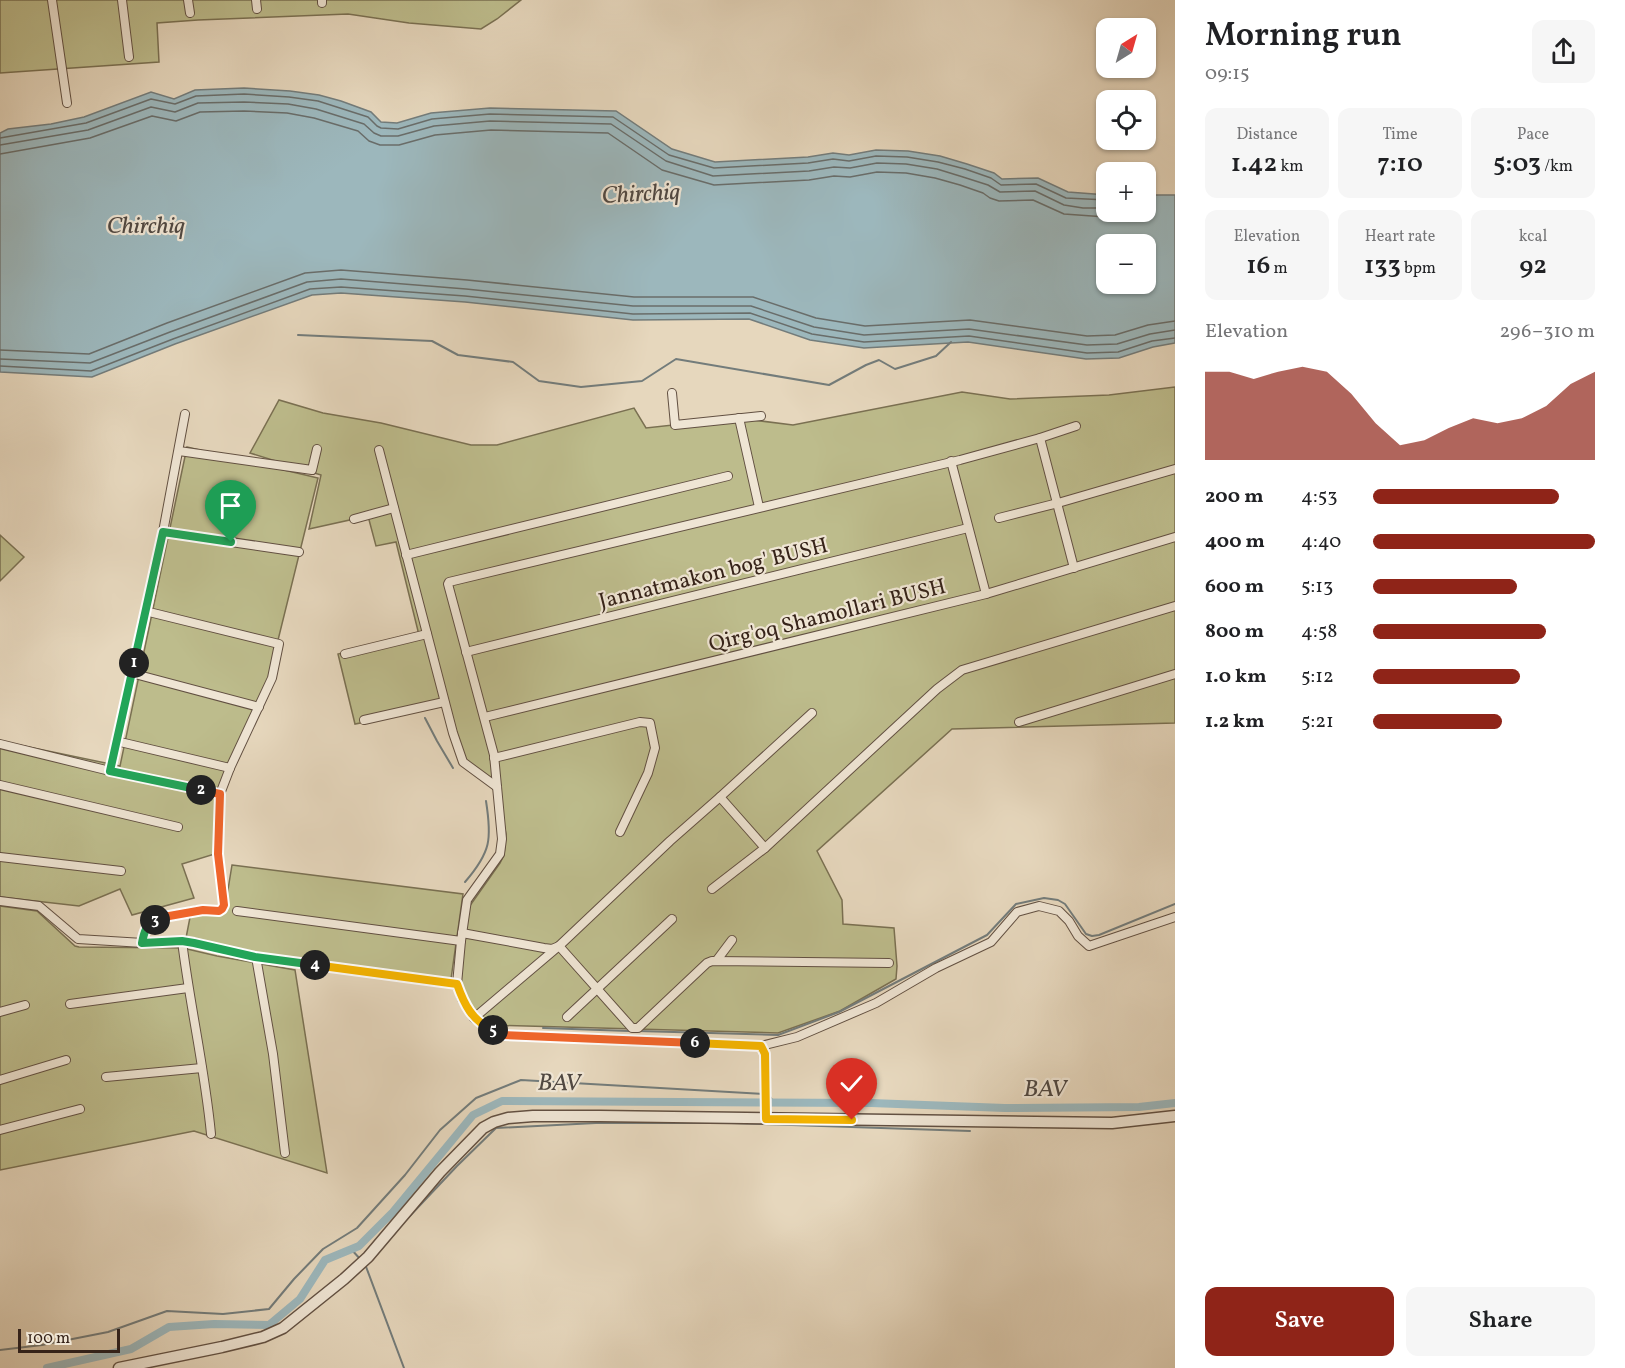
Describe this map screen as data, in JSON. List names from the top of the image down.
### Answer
{
  "streets": {
    "street": ["Jannatmakon bog' BUSH", "Qirg'oq Shamollari BUSH"]
  },
  "water": ["Chirchiq", "BAV"],
  "scale_bar": "100 m",
  "north": "top right",
  "page": {
    "heading": ["Morning run", "09:15"],
    "map_buttons": ["+", "−"],
    "stats": [
      ["Distance", "1.42 km"],
      ["Time", "7:10"],
      ["Pace", "5:03 /km"],
      ["Elevation", "16 m"],
      ["Heart rate", "133 bpm"],
      ["kcal", "92"]
    ],
    "chart": ["Elevation", "296–310 m"],
    "list": [
      {
        "name": "200 m",
        "note": "4:53"
      },
      {
        "name": "400 m",
        "note": "4:40"
      },
      {
        "name": "600 m",
        "note": "5:13"
      },
      {
        "name": "800 m",
        "note": "4:58"
      },
      {
        "name": "1.0 km",
        "note": "5:12"
      },
      {
        "name": "1.2 km",
        "note": "5:21"
      }
    ],
    "pins": [
      "1",
      "2",
      "3",
      "4",
      "5",
      "6"
    ],
    "buttons": ["Save", "Share"],
    "scale": "100 m"
  }
}
